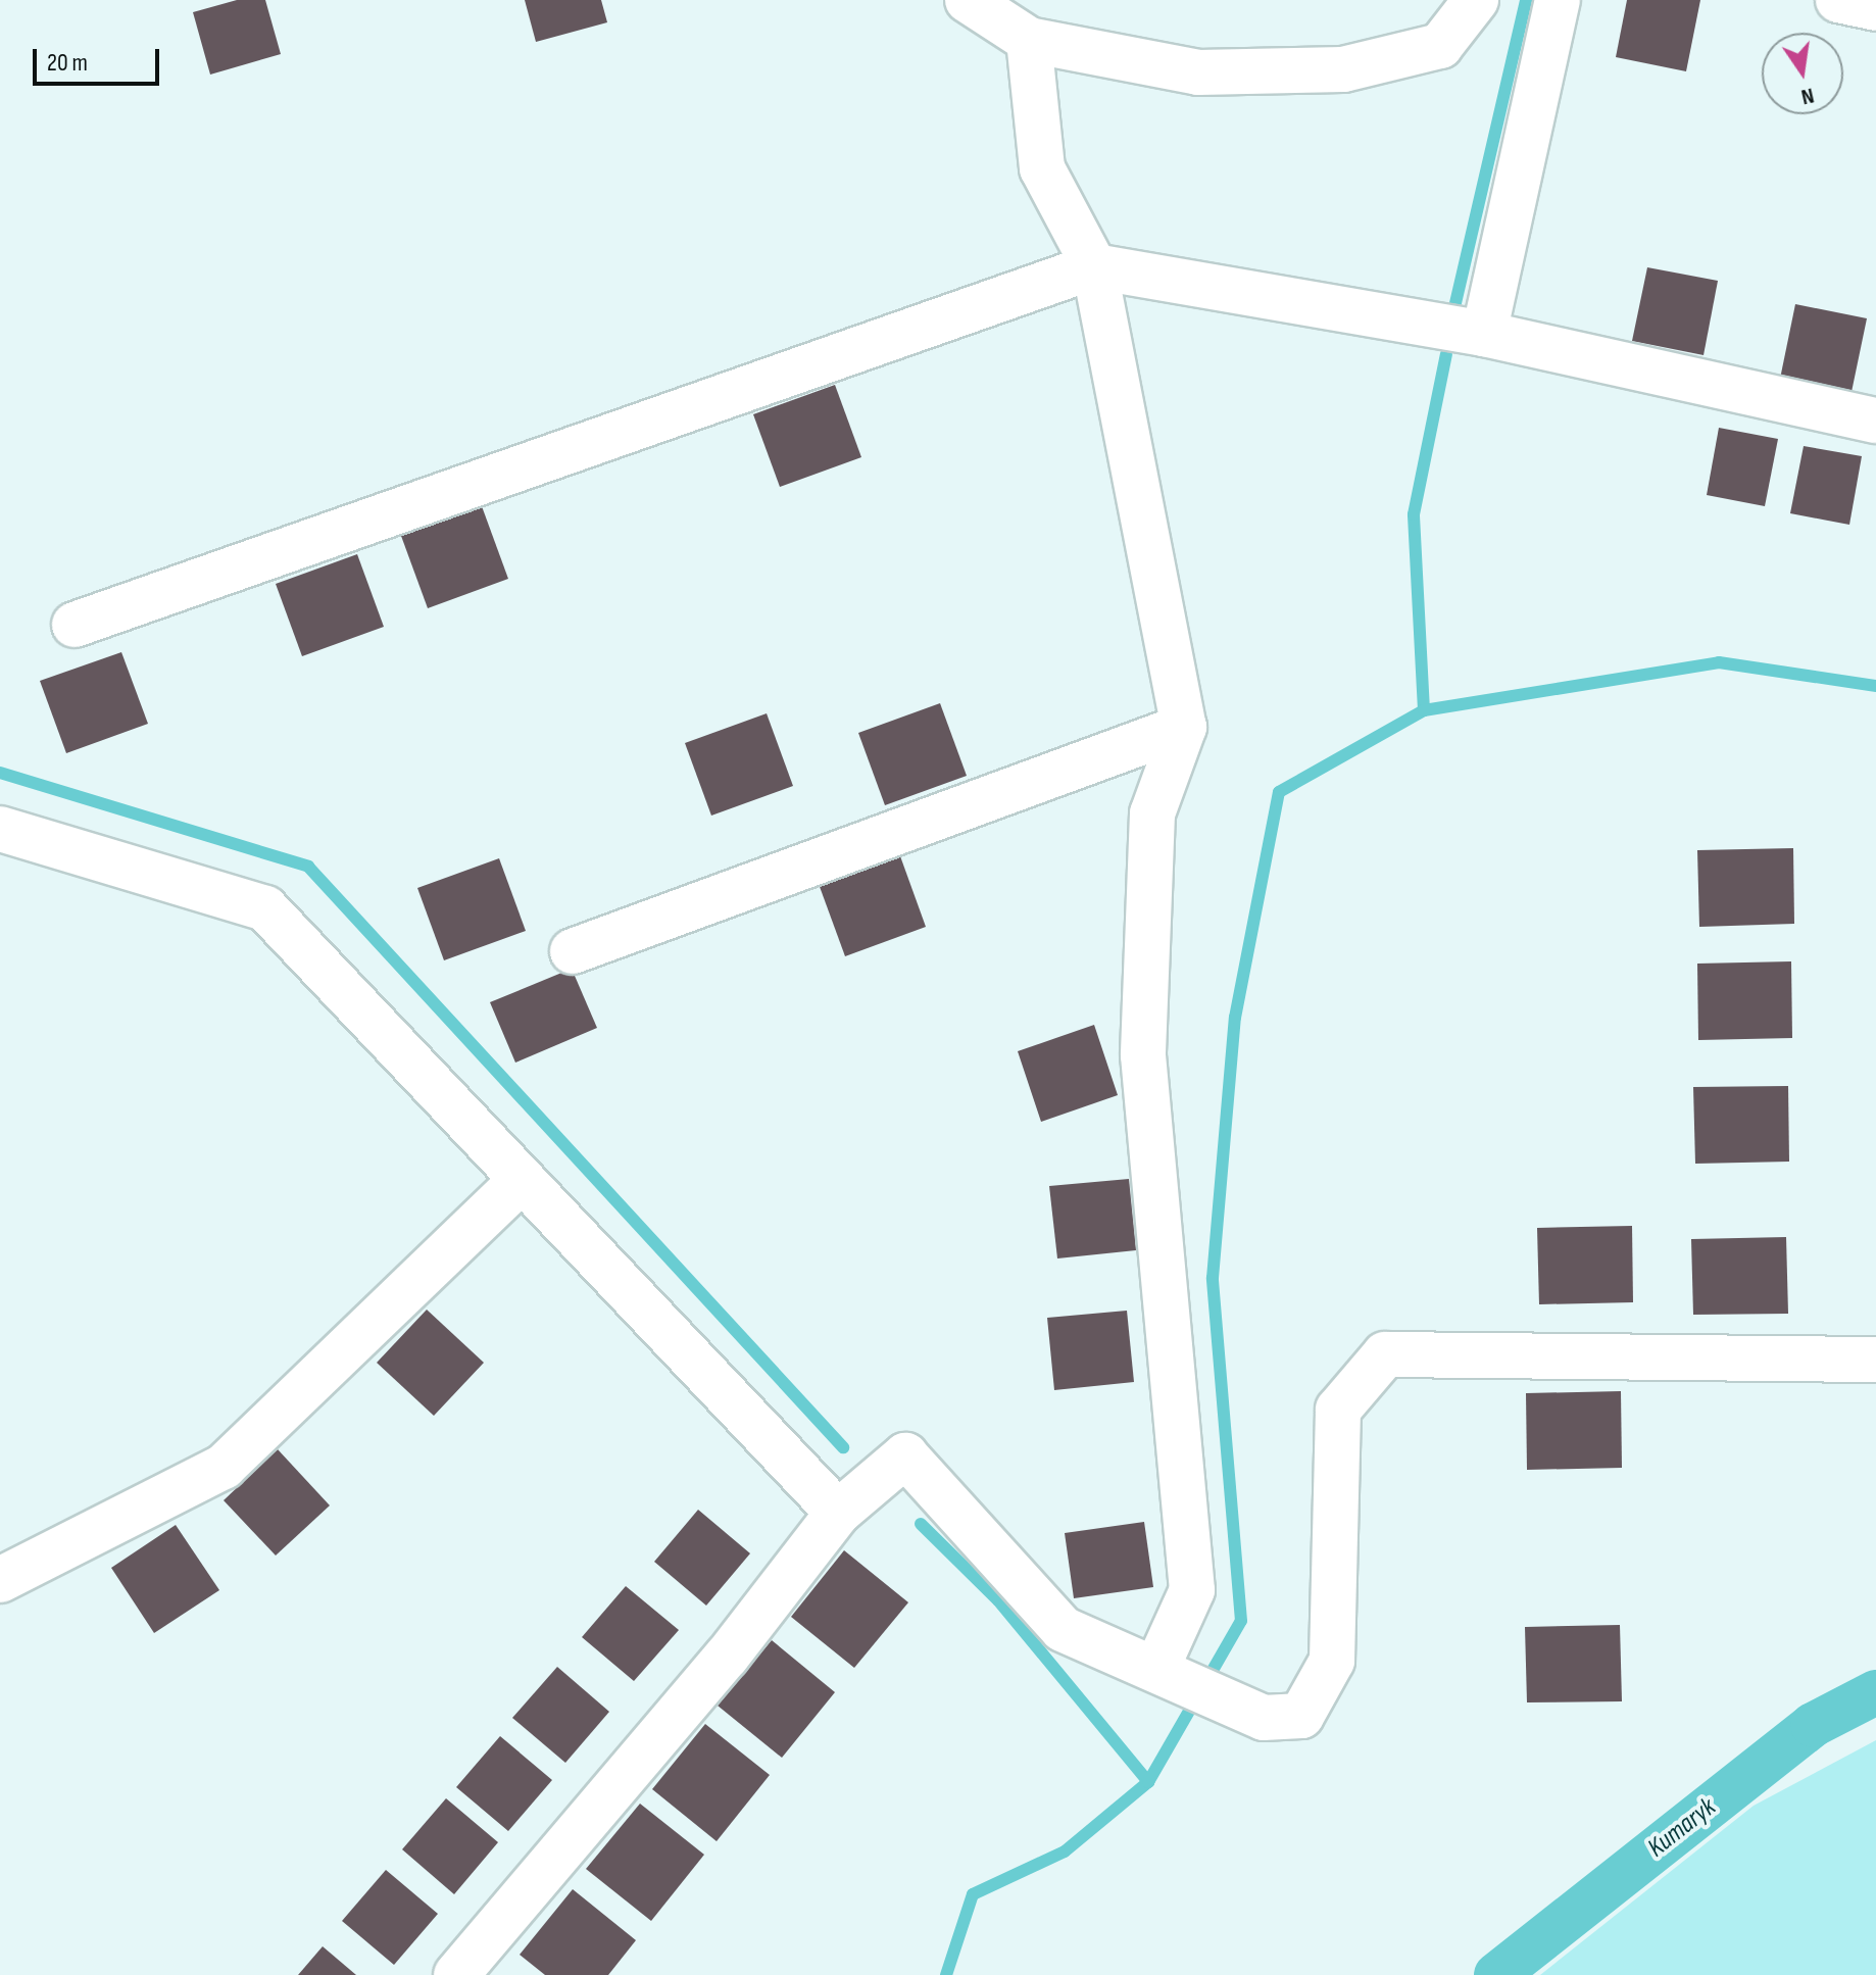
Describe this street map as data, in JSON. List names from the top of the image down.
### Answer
{
  "water": ["Kumaryk"],
  "scale_bar": "20 m",
  "north": "bottom"
}
